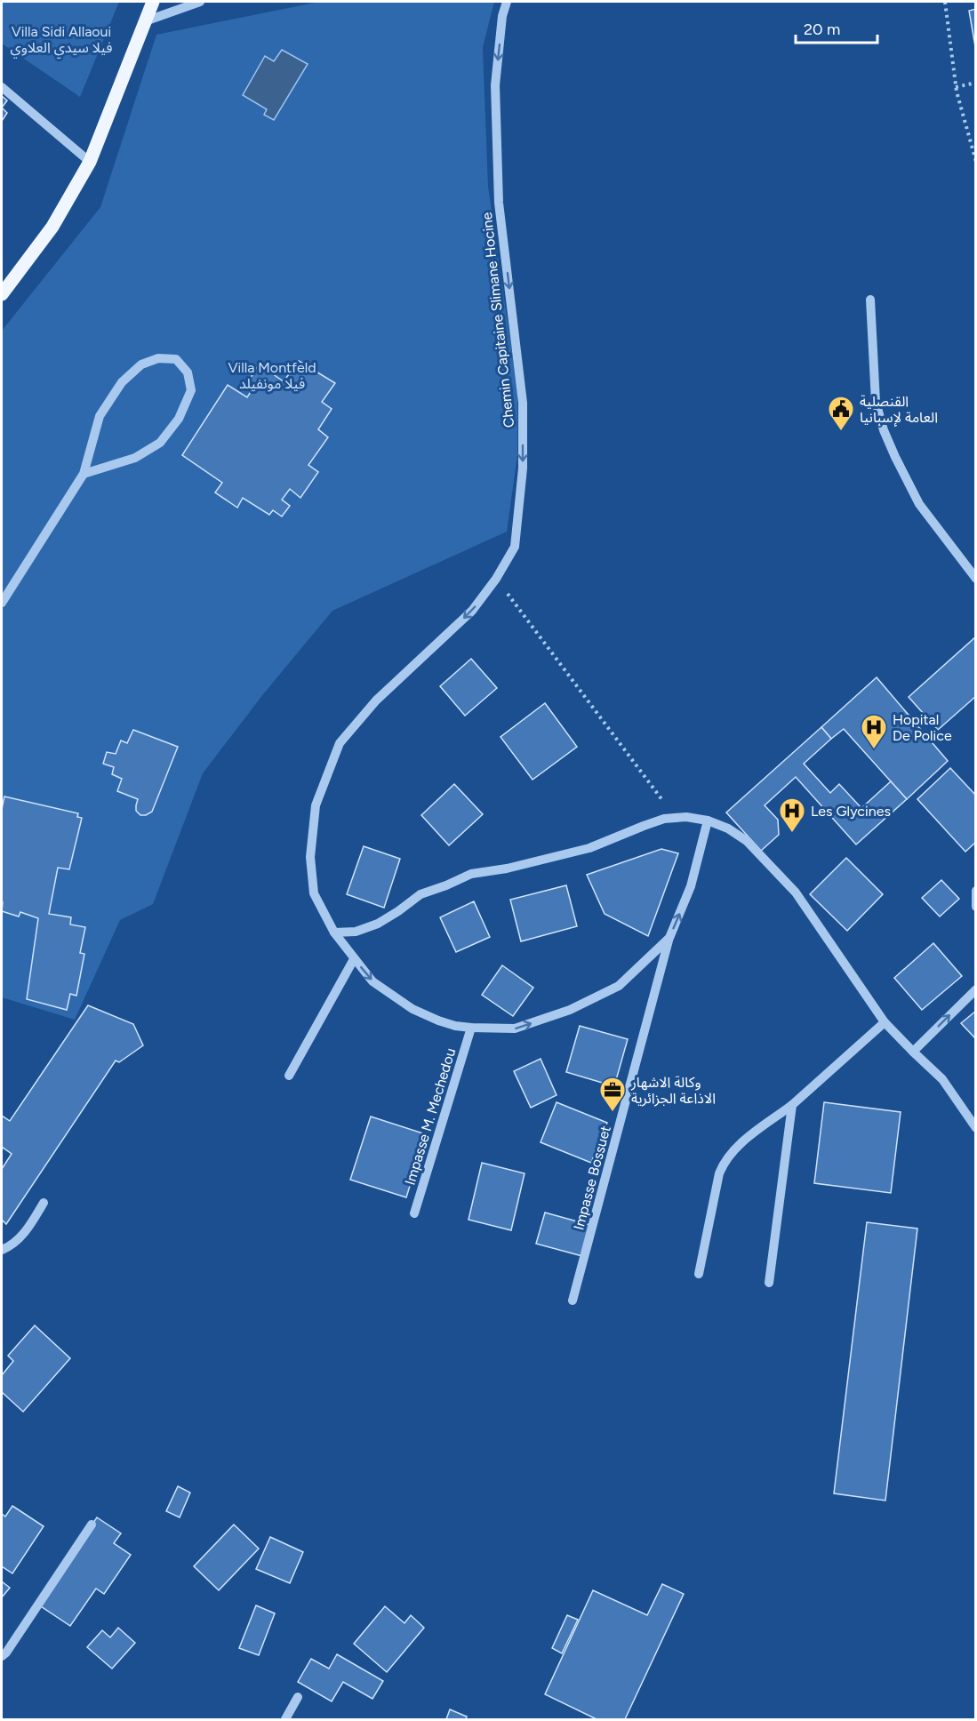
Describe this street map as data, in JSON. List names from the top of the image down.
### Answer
{
  "streets": {
    "street": ["Chemin Capitaine Slimane Hocine", "Impasse M. Mechedou", "Impasse Bossuet"]
  },
  "crossings": [
    ["Chemin Capitaine Slimane Hocine", "Impasse M. Mechedou"],
    ["Chemin Capitaine Slimane Hocine", "Impasse Bossuet"]
  ],
  "parks": ["Villa Sidi Allaoui فيلا سيدي العلاوي", "Villa Montfeld فيلا مونفيلد"],
  "places": {
    "public building": ["القنصلية العامة لإسبانيا"],
    "hospital": ["Hopital De Police", "Les Glycines"],
    "office": ["وكالة الاشهار الاذاعة الجزائرية"]
  },
  "scale_bar": "20 m"
}
